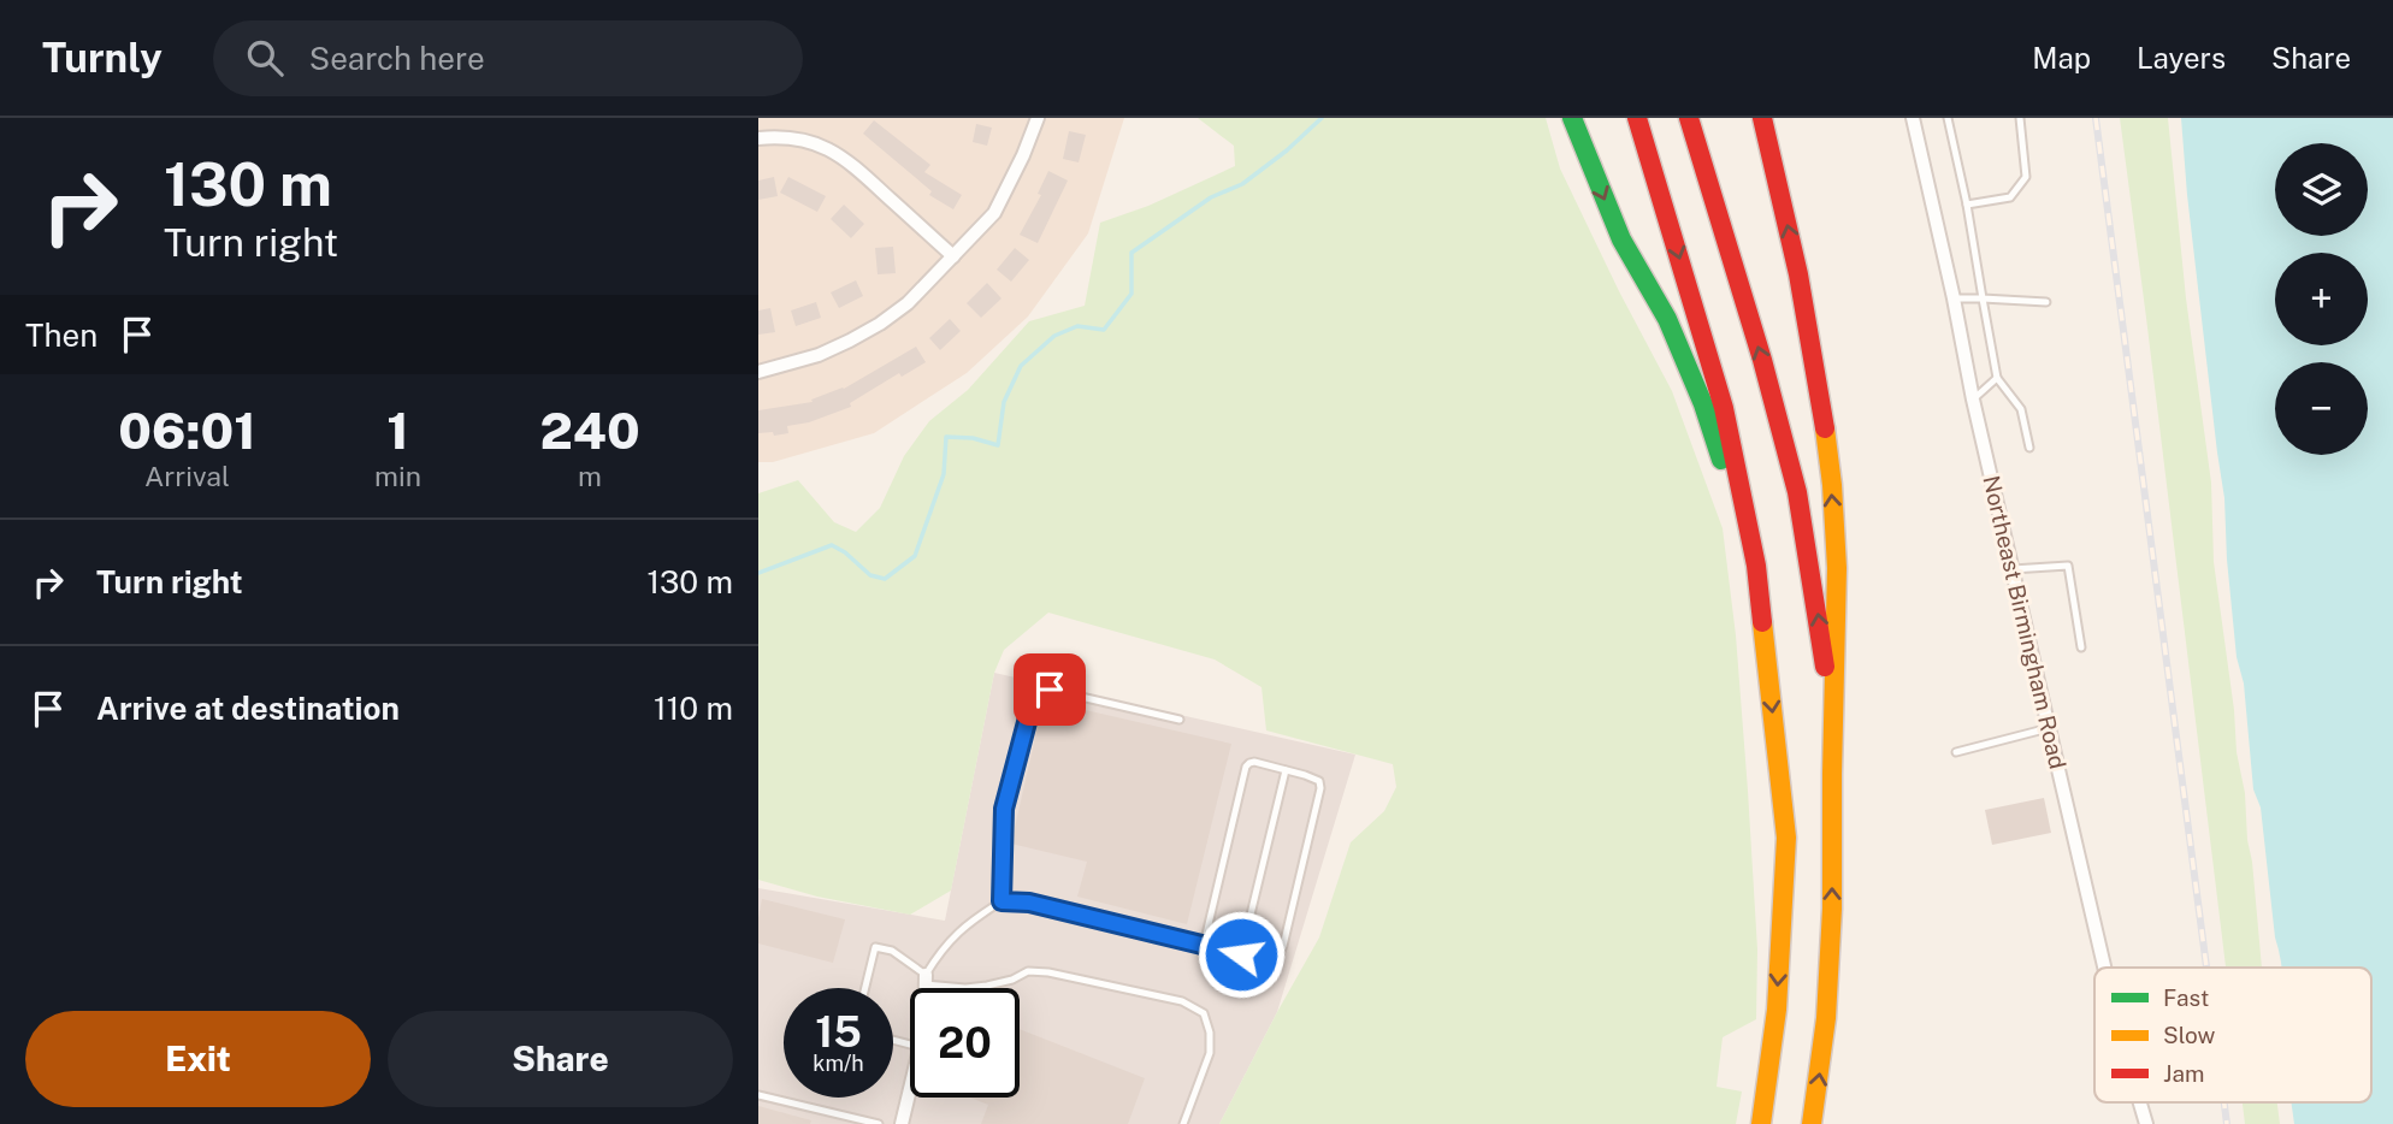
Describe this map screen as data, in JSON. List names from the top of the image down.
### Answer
{
  "streets": {
    "street": ["Northeast Birmingham Road"]
  },
  "legend": ["Fast", "Slow", "Jam"],
  "page": {
    "header": "Turnly",
    "search": "Search here",
    "nav": ["Map", "Layers", "Share"],
    "turn": ["130 m", "Turn right"],
    "map_buttons": ["+", "−"],
    "then": "Then",
    "eta": [
      "06:01",
      "Arrival",
      "1",
      "min",
      "240",
      "m"
    ],
    "list": [
      {
        "name": "Turn right",
        "value": "130 m"
      },
      {
        "name": "Arrive at destination",
        "value": "110 m"
      }
    ],
    "speed": "15 km/h",
    "limit": "20",
    "buttons": ["Exit", "Share"]
  }
}
